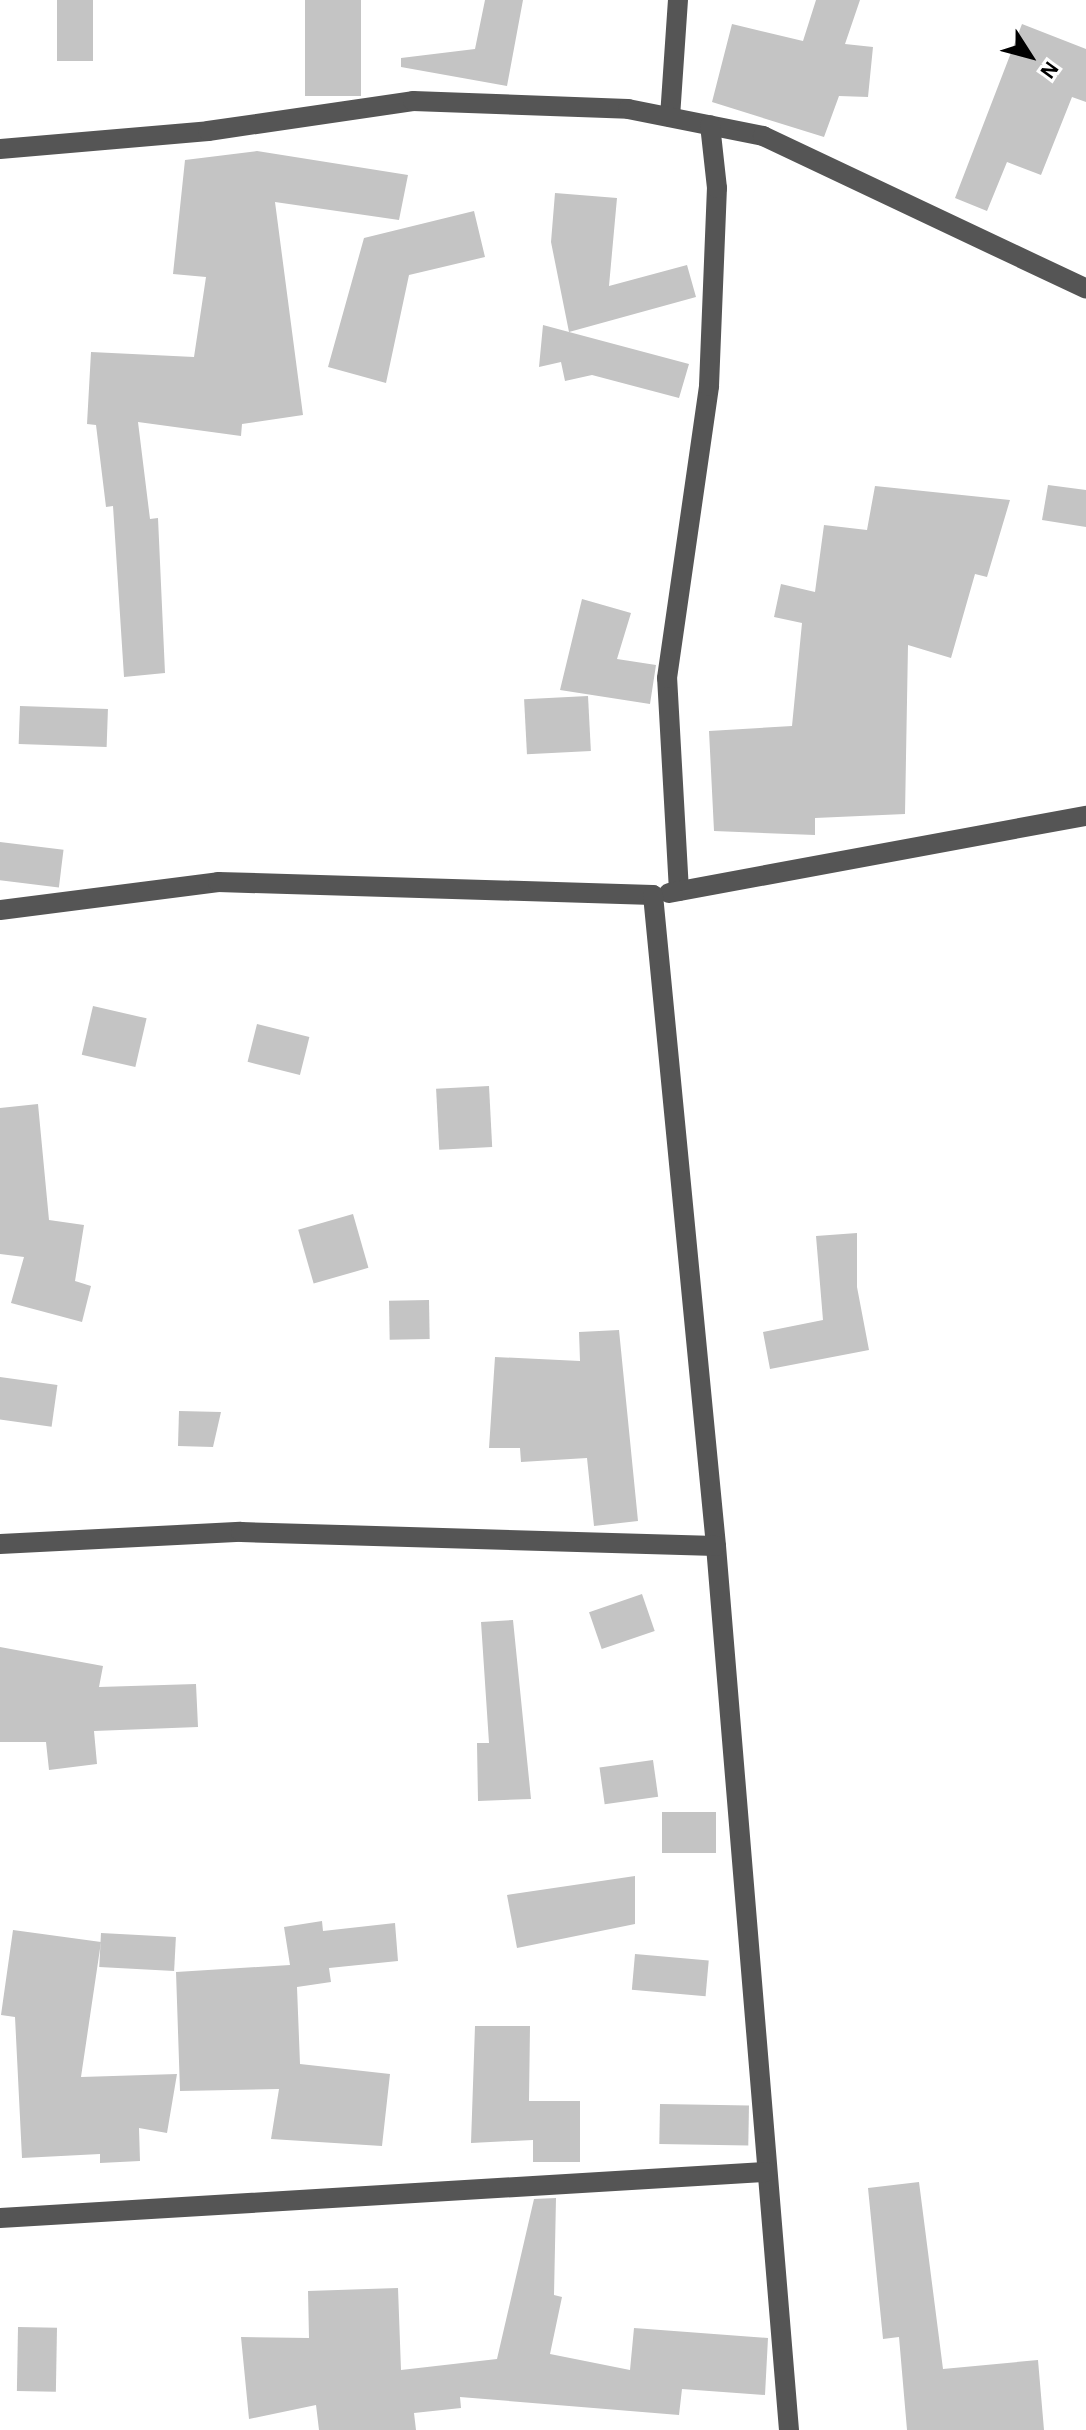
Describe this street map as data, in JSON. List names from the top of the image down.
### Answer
{
  "north": "bottom right"
}
